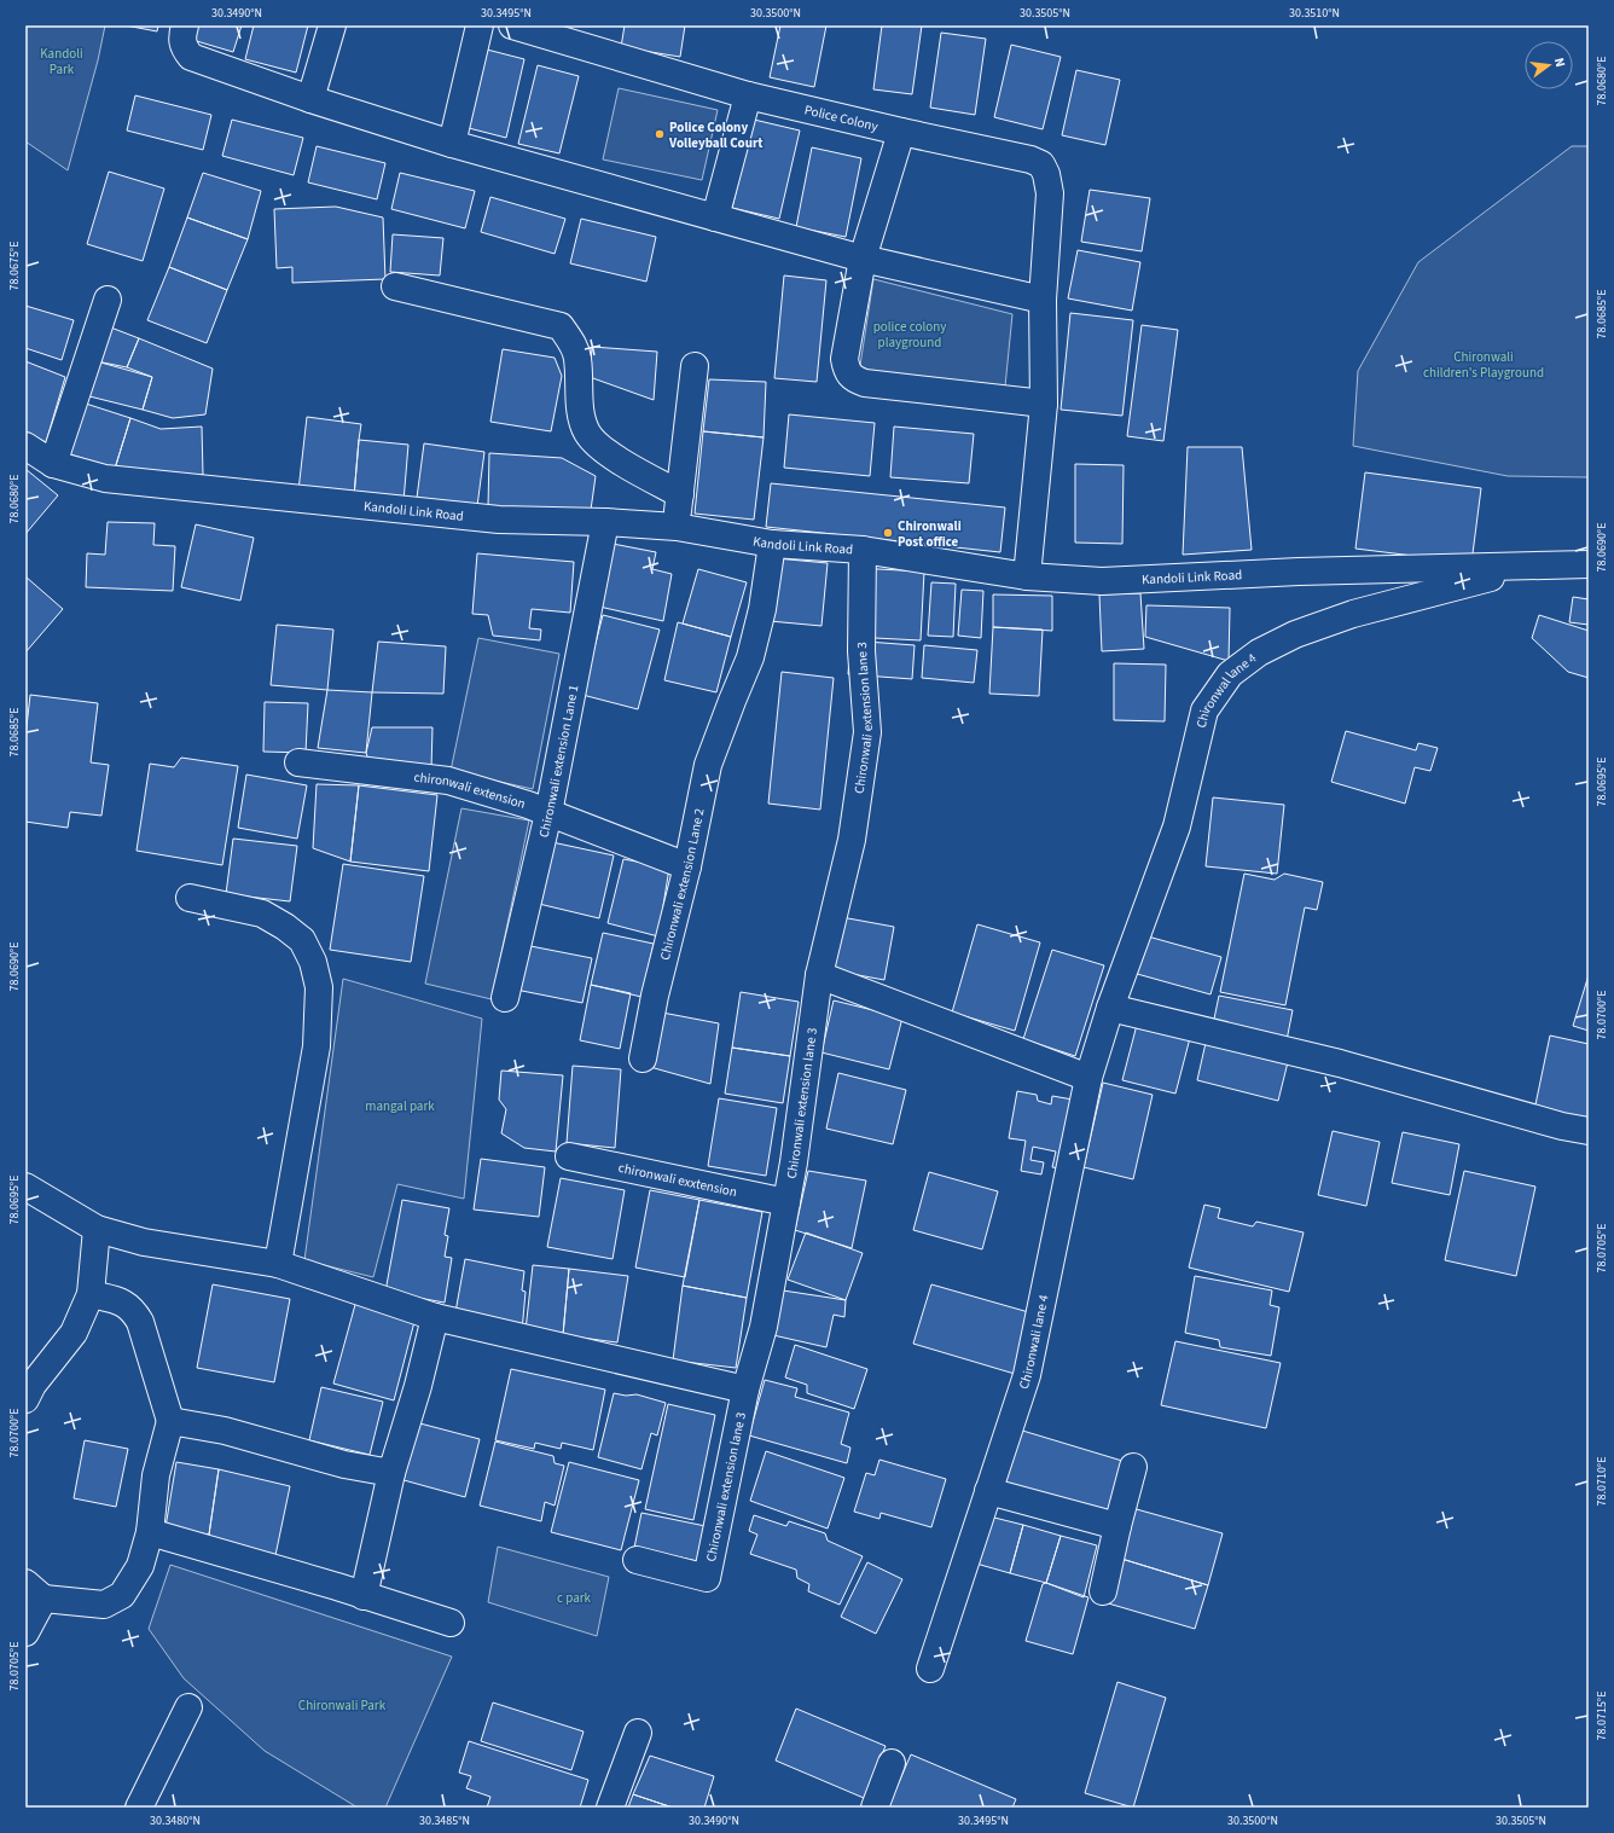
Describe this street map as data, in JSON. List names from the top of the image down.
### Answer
{
  "streets": {
    "street": [
      "Police Colony",
      "Kandoli Link Road",
      "Chironwal lane 4",
      "Chironwali extension lane 3",
      "Chironwali extension Lane 1",
      "chironwali extension",
      "Chironwali extension Lane 2",
      "chironwali exxtension",
      "Chironwali lane 4"
    ]
  },
  "crossings": [
    ["Kandoli Link Road", "Chironwal lane 4"],
    ["Kandoli Link Road", "Chironwali extension lane 3"],
    ["Kandoli Link Road", "Chironwali extension Lane 1"],
    ["Kandoli Link Road", "Chironwali extension Lane 2"],
    ["Chironwal lane 4", "Chironwali lane 4"],
    ["Chironwali extension lane 3", "chironwali exxtension"],
    ["Chironwali extension Lane 1", "chironwali extension"],
    ["chironwali extension", "Chironwali extension Lane 2"]
  ],
  "parks": [
    "Kandoli Park",
    "police colony playground",
    "Chironwali children's Playground",
    "mangal park",
    "c park",
    "Chironwali Park"
  ],
  "places": ["Police Colony Volleyball Court", "Chironwali Post office"],
  "north": "right",
  "coordinates": [
    "30.3490°N",
    "30.3495°N",
    "30.3500°N",
    "30.3505°N",
    "30.3510°N",
    "78.0680°E",
    "78.0675°E",
    "78.0685°E",
    "78.0690°E",
    "78.0695°E",
    "78.0700°E",
    "78.0705°E",
    "78.0710°E",
    "78.0715°E",
    "30.3480°N",
    "30.3485°N"
  ]
}
